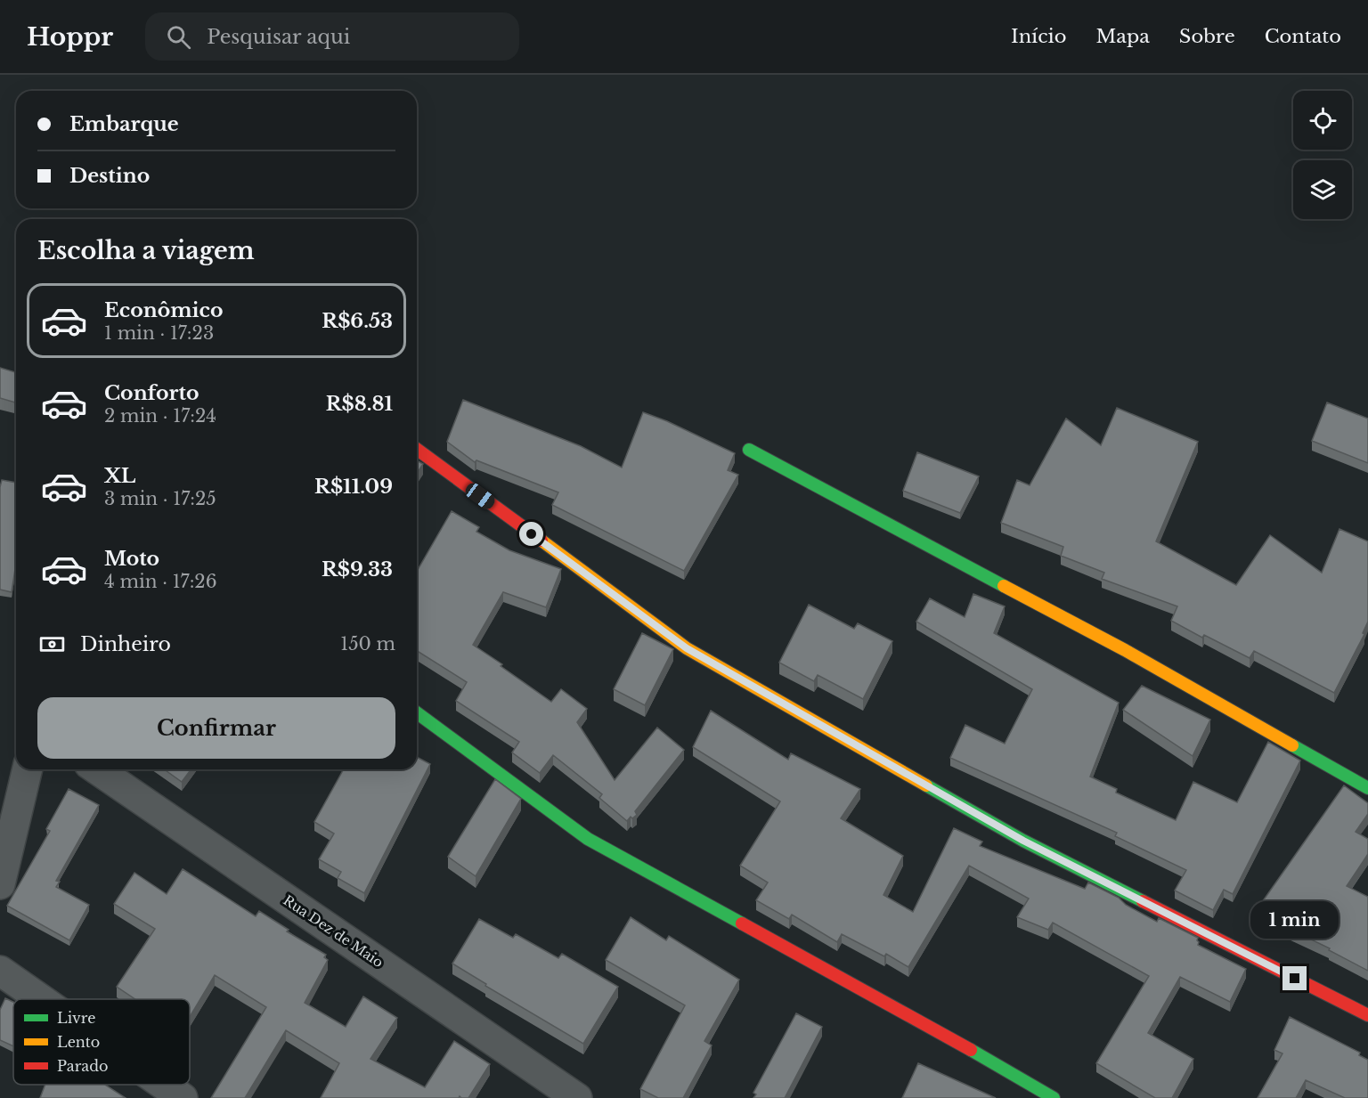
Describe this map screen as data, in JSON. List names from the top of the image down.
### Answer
{
  "streets": {
    "street": ["Rua Dez de Maio"]
  },
  "legend": ["Livre", "Lento", "Parado"],
  "page": {
    "header": "Hoppr",
    "search": "Pesquisar aqui",
    "nav": [
      "Início",
      "Mapa",
      "Sobre",
      "Contato"
    ],
    "banner": ["Embarque", "Destino"],
    "heading": "Escolha a viagem",
    "list": [
      {
        "name": "Econômico",
        "note": "1 min · 17:23",
        "value": "R$6.53"
      },
      {
        "name": "Conforto",
        "note": "2 min · 17:24",
        "value": "R$8.81"
      },
      {
        "name": "XL",
        "note": "3 min · 17:25",
        "value": "R$11.09"
      },
      {
        "name": "Moto",
        "note": "4 min · 17:26",
        "value": "R$9.33"
      }
    ],
    "pay": ["Dinheiro", "150 m"],
    "buttons": "Confirmar",
    "bubble": "1 min"
  }
}
